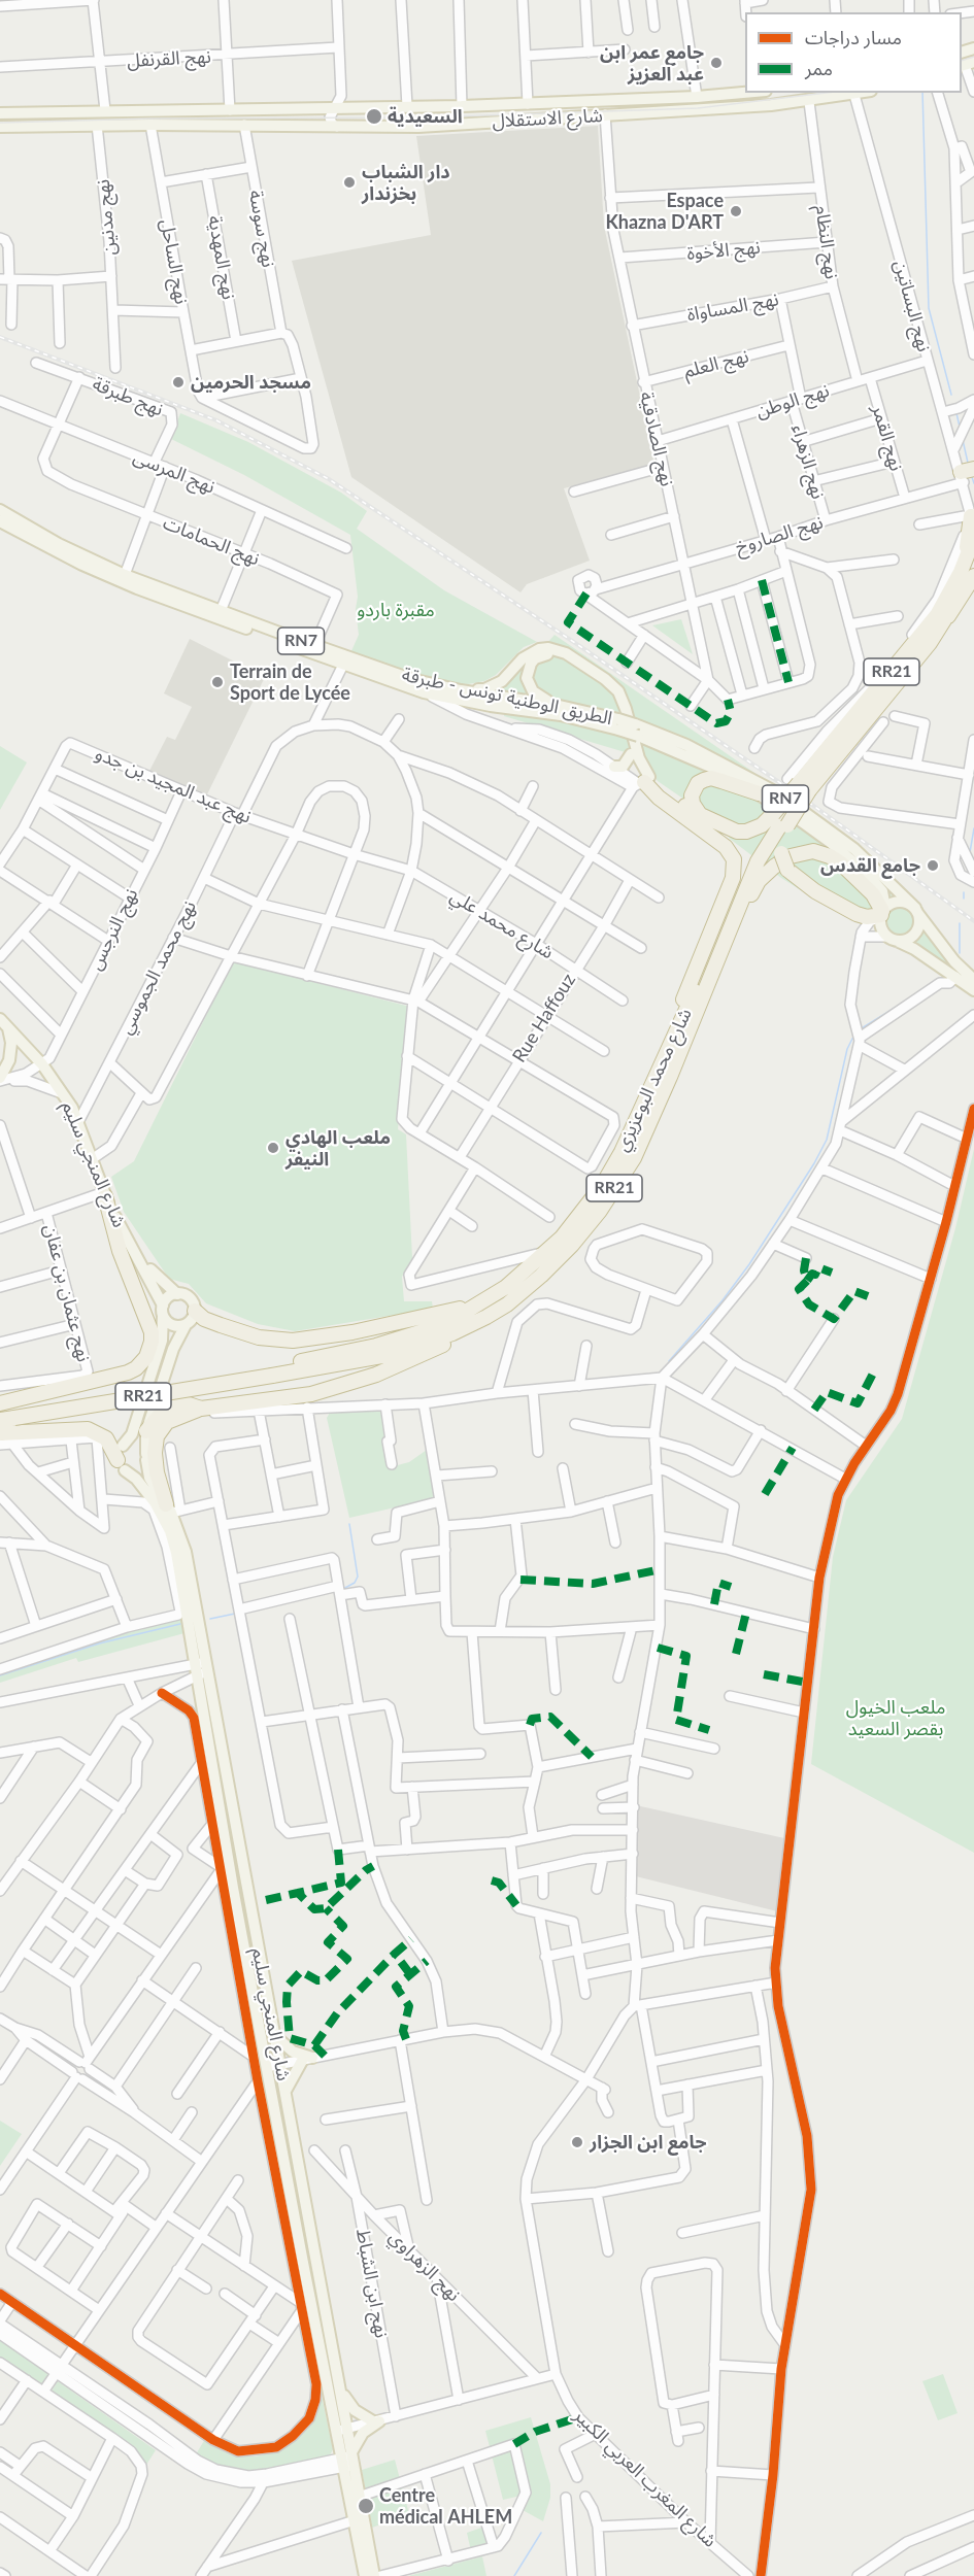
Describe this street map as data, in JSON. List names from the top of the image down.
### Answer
{
  "streets": {
    "highway": ["RR21", "شارع محمد البوعزيزي"],
    "main road": [
      "شارع الاستقلال",
      "RN7",
      "الطريق الوطنية تونس - طبرقة",
      "شارع المنجي سليم"
    ],
    "street": [
      "نهج القرنفل",
      "نهج مدنين",
      "نهج سوسة",
      "نهج النظام",
      "نهج الأخوة",
      "نهج المهدية",
      "نهج الساحل",
      "نهج البساتين",
      "نهج المساواة",
      "نهج العلم",
      "نهج طبرقة",
      "نهج الوطن",
      "نهج القمر",
      "نهج الصادقية",
      "نهج الزهراء",
      "نهج المرسى",
      "نهج الصاروخ",
      "نهج الحمامات",
      "نهج عبد المجيد بن جدو",
      "شارع محمد علي",
      "نهج النرجس",
      "نهج محمد الجموسي",
      "Rue Haffouz",
      "نهج عثمان بن عفان",
      "نهج الزهراوي",
      "نهج ابن الشباط",
      "شارع المغرب العربي الكبير"
    ]
  },
  "crossings": [
    ["شارع الاستقلال", "نهج مدنين"],
    ["شارع الاستقلال", "نهج سوسة"],
    ["شارع الاستقلال", "نهج النظام"],
    ["شارع الاستقلال", "نهج الساحل"],
    ["شارع الاستقلال", "نهج البساتين"],
    ["شارع الاستقلال", "نهج الصادقية"],
    ["نهج النظام", "نهج الأخوة"],
    ["نهج النظام", "نهج المساواة"],
    ["نهج النظام", "نهج الوطن"],
    ["نهج الأخوة", "نهج الصادقية"],
    ["نهج البساتين", "نهج الوطن"],
    ["نهج البساتين", "نهج الصاروخ"],
    ["نهج المساواة", "نهج الصادقية"],
    ["نهج المساواة", "نهج الزهراء"],
    ["نهج العلم", "نهج الصادقية"],
    ["نهج العلم", "نهج الزهراء"],
    ["نهج طبرقة", "نهج المرسى"],
    ["نهج الوطن", "نهج القمر"],
    ["نهج الوطن", "نهج الصادقية"],
    ["نهج الوطن", "نهج الزهراء"],
    ["نهج القمر", "نهج الصاروخ"],
    ["نهج الصادقية", "نهج الصاروخ"],
    ["نهج الزهراء", "نهج الصاروخ"],
    ["نهج المرسى", "نهج الحمامات"],
    ["نهج الحمامات", "الطريق الوطنية تونس - طبرقة"],
    ["RN7", "الطريق الوطنية تونس - طبرقة"],
    ["نهج عبد المجيد بن جدو", "شارع محمد علي"],
    ["نهج عبد المجيد بن جدو", "نهج النرجس"],
    ["نهج عبد المجيد بن جدو", "نهج محمد الجموسي"],
    ["شارع محمد علي", "Rue Haffouz"],
    ["نهج النرجس", "شارع المنجي سليم"],
    ["نهج محمد الجموسي", "شارع المنجي سليم"],
    ["نهج الزهراوي", "نهج ابن الشباط"]
  ],
  "parks": ["مقبرة باردو", "ملعب الخيول بقصر السعيد"],
  "places": [
    "جامع عمر ابن عبد العزيز",
    "السعيدية",
    "دار الشباب بخزندار",
    "Espace Khazna D'ART",
    "مسجد الحرمين",
    "Terrain de Sport de Lycée",
    "جامع القدس",
    "ملعب الهادي النيفر",
    "جامع ابن الجزار",
    "Centre médical AHLEM"
  ],
  "legend": ["مسار دراجات", "ممر"]
}
